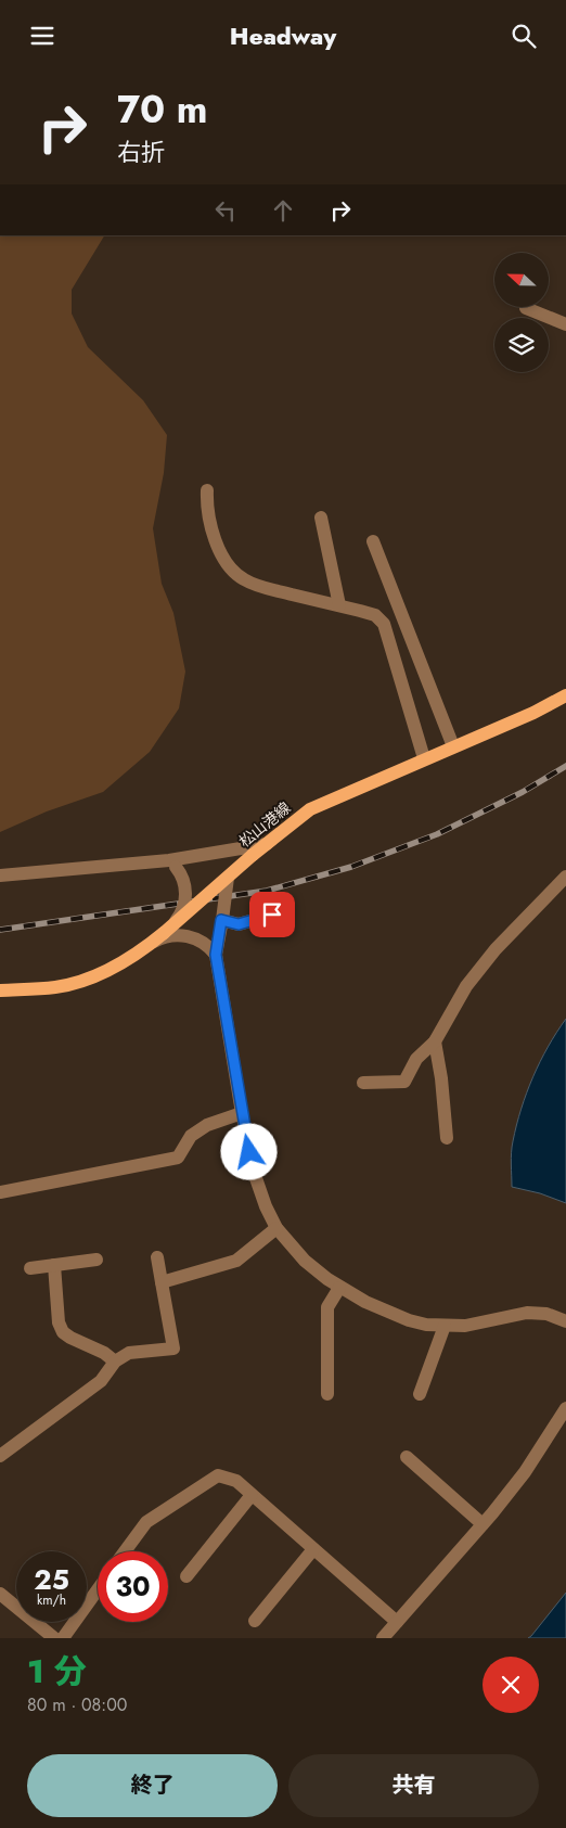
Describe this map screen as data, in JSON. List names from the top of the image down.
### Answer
{
  "streets": {
    "main road": ["松山港線"]
  },
  "north": "left",
  "page": {
    "header": "Headway",
    "turn": ["70 m", "右折"],
    "speed": "25 km/h",
    "limit": "30",
    "heading": ["1 分", "80 m · 08:00"],
    "buttons": ["終了", "共有"]
  }
}
